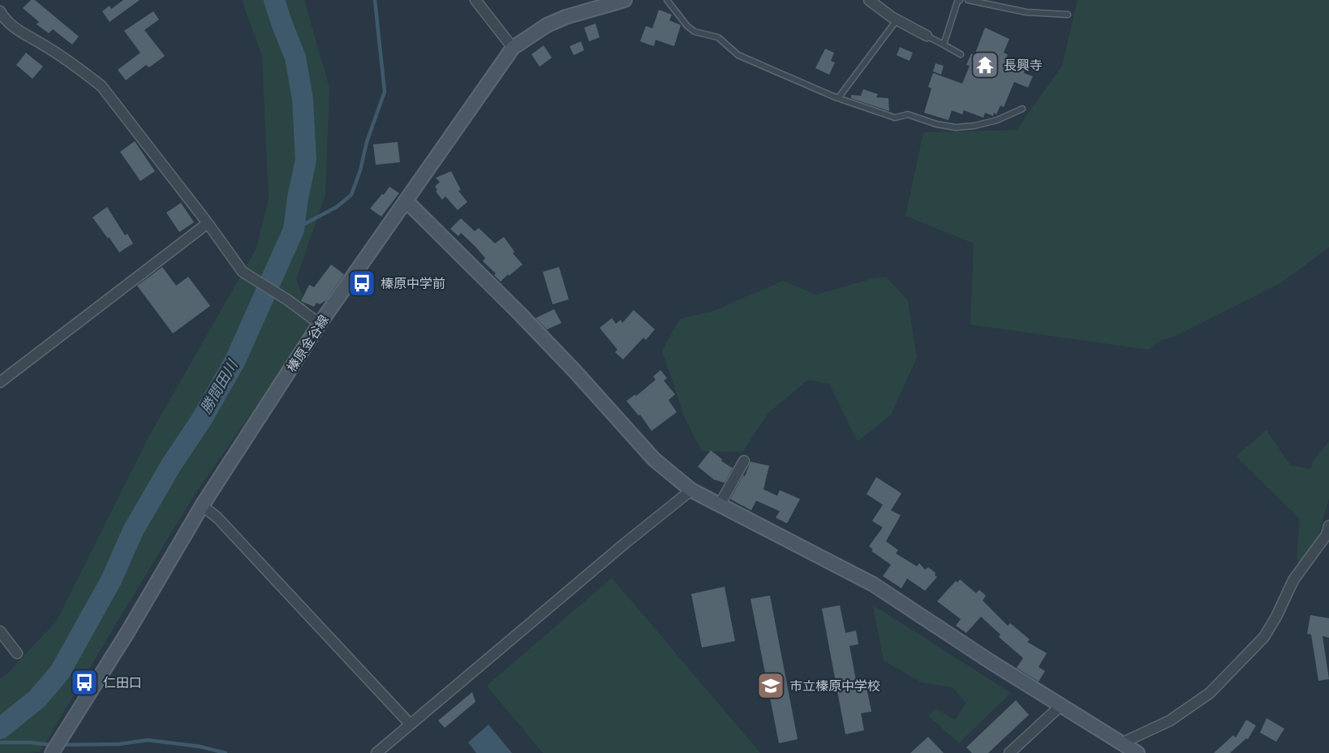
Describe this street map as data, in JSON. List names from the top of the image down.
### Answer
{
  "streets": {
    "main road": ["榛原金谷線"]
  },
  "water": ["勝間田川"],
  "places": {
    "temple": ["長興寺"],
    "bus stop": ["榛原中学前", "仁田口"],
    "school or university": ["市立榛原中学校"]
  }
}
